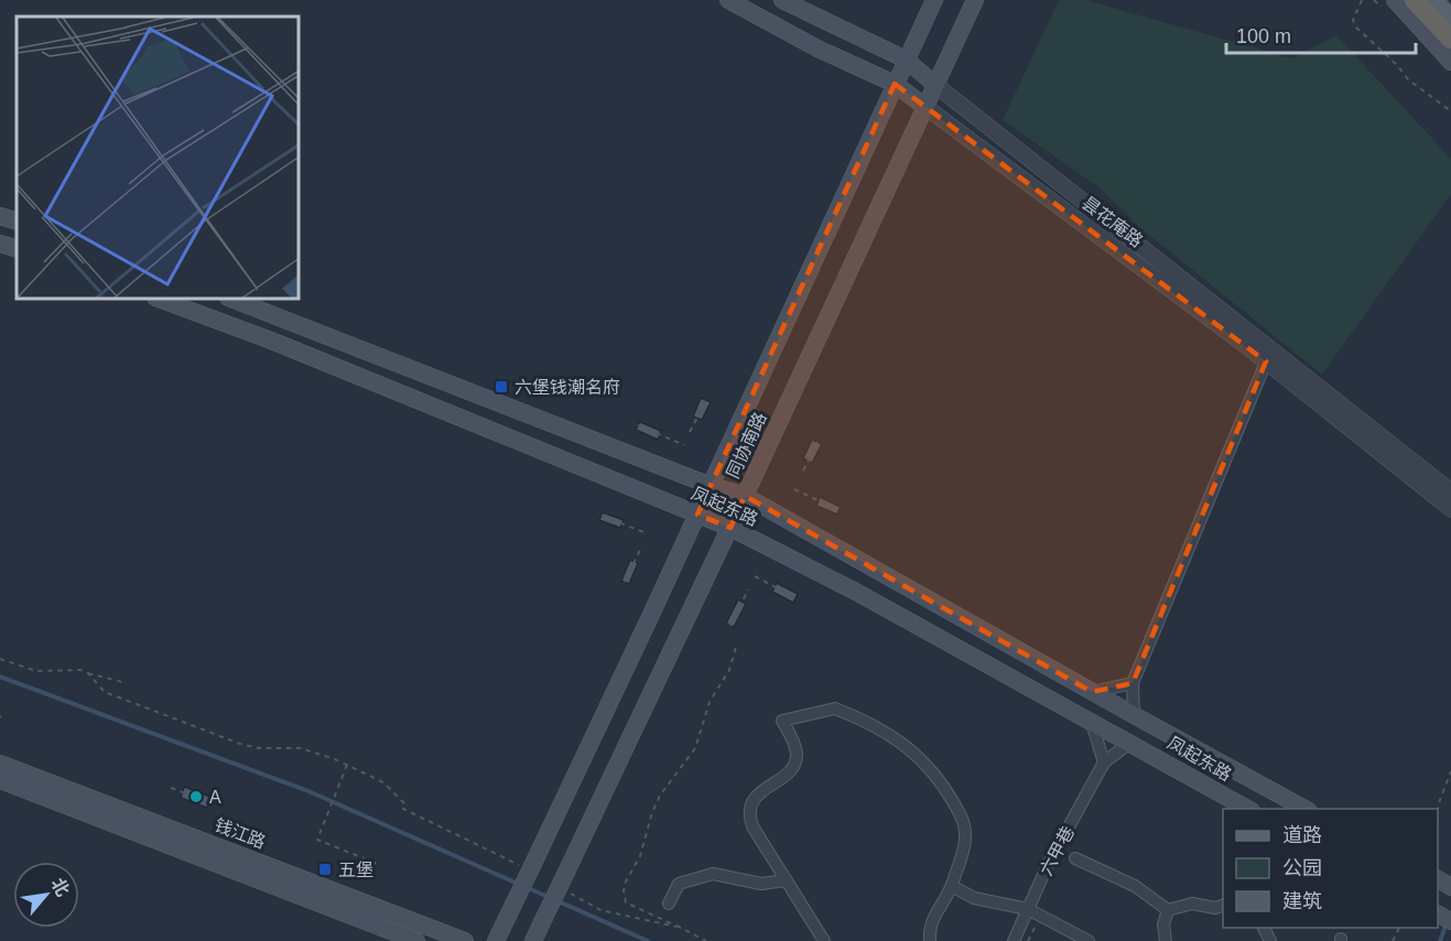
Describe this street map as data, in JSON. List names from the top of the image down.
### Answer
{
  "streets": {
    "main road": [
      "昙花庵路",
      "同协南路",
      "凤起东路",
      "钱江路"
    ],
    "street": ["六甲巷"]
  },
  "crossings": [
    ["昙花庵路", "同协南路"],
    ["同协南路", "凤起东路"],
    ["凤起东路", "六甲巷"]
  ],
  "places": {
    "transit": ["六堡钱潮名府", "五堡"],
    "other": ["A"]
  },
  "legend": ["道路", "公园", "建筑"],
  "scale_bar": "100 m",
  "north": "top right"
}
